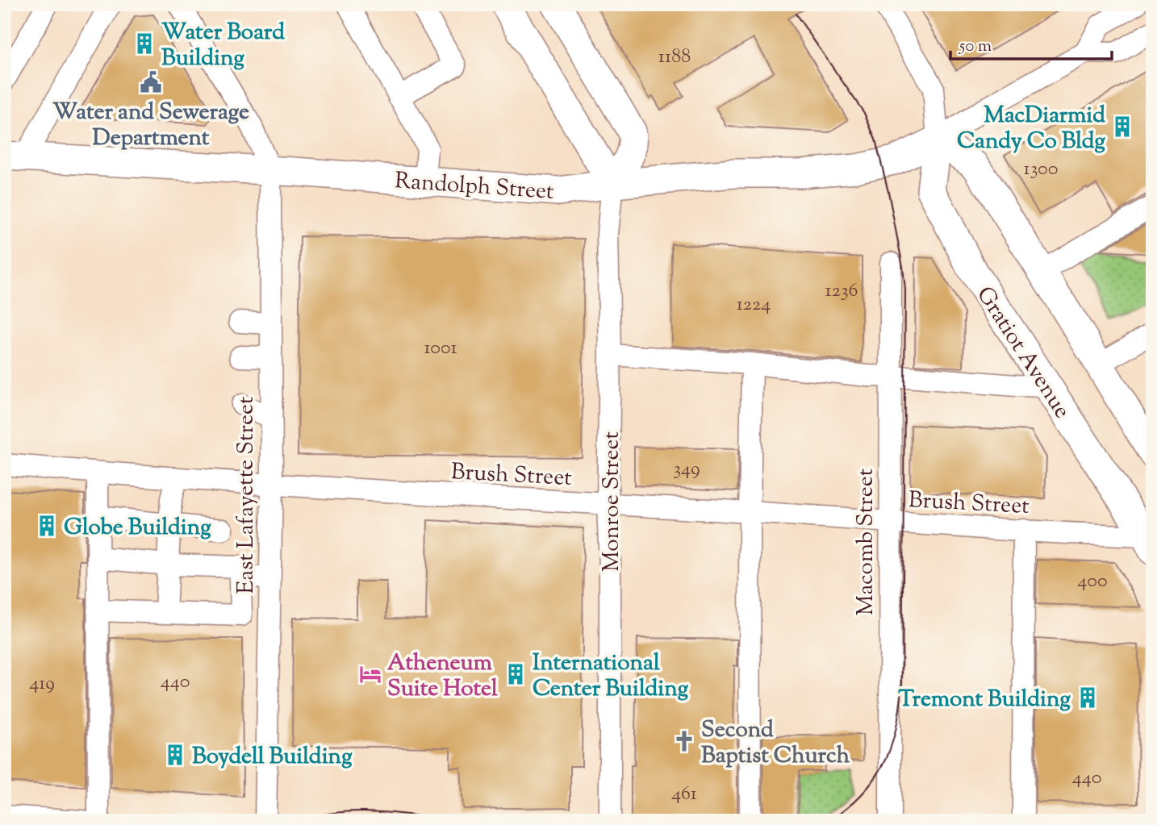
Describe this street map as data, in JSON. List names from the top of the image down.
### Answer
{
  "streets": {
    "main road": ["Randolph Street", "Gratiot Avenue", "Monroe Street"],
    "street": ["Brush Street", "East Lafayette Street", "Macomb Street"]
  },
  "crossings": [
    ["Randolph Street", "Gratiot Avenue"],
    ["Randolph Street", "East Lafayette Street"],
    ["Randolph Street", "Monroe Street"],
    ["Gratiot Avenue", "Brush Street"],
    ["Brush Street", "East Lafayette Street"],
    ["Brush Street", "Monroe Street"],
    ["Brush Street", "Macomb Street"]
  ],
  "places": {
    "building": [
      "Water Board Building",
      "MacDiarmid Candy Co Bldg",
      "Globe Building",
      "International Center Building",
      "Tremont Building",
      "Boydell Building"
    ],
    "public building": ["Water and Sewerage Department"],
    "hotel": ["Atheneum Suite Hotel"],
    "church": ["Second Baptist Church"]
  },
  "house_numbers": [
    "1188",
    "1300",
    "1236",
    "1224",
    "1001",
    "349",
    "400",
    "440",
    "419",
    "440",
    "461"
  ],
  "scale_bar": "50 m"
}
